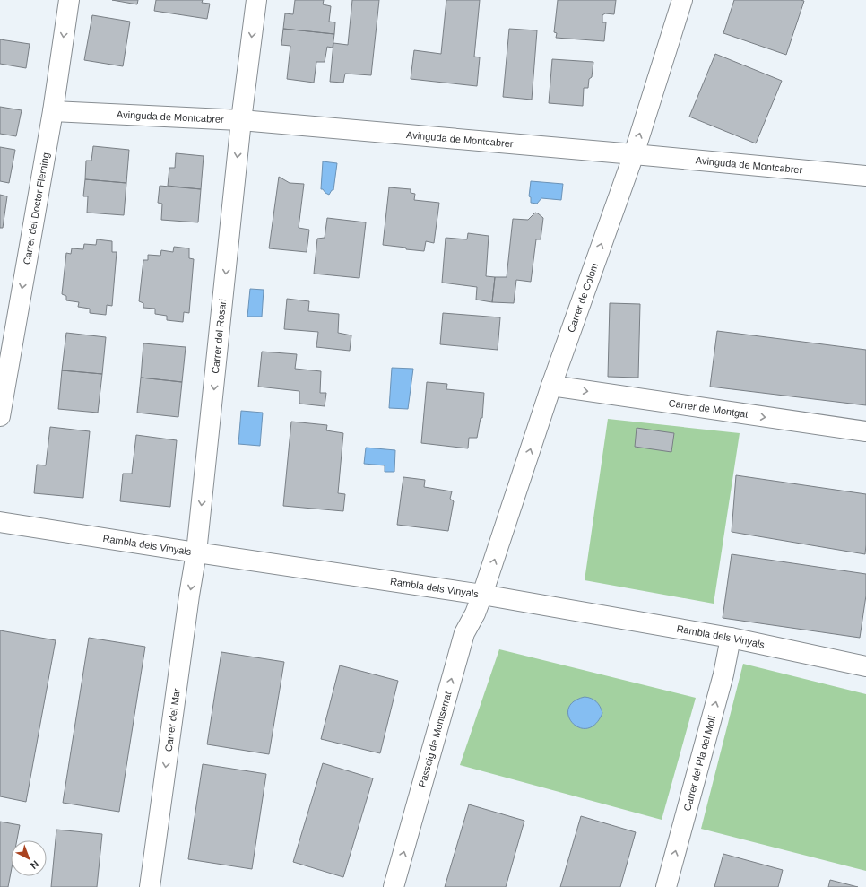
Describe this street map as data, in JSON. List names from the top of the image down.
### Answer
{
  "streets": {
    "street": [
      "Avinguda de Montcabrer",
      "Carrer del Doctor Fleming",
      "Carrer de Colom",
      "Carrer del Rosari",
      "Carrer de Montgat",
      "Rambla dels Vinyals",
      "Carrer del Mar",
      "Passeig de Montserrat",
      "Carrer del Pla del Molí"
    ]
  },
  "crossings": [
    ["Avinguda de Montcabrer", "Carrer del Doctor Fleming"],
    ["Avinguda de Montcabrer", "Carrer de Colom"],
    ["Avinguda de Montcabrer", "Carrer del Rosari"],
    ["Carrer de Colom", "Carrer de Montgat"],
    ["Carrer de Colom", "Rambla dels Vinyals"],
    ["Carrer de Colom", "Passeig de Montserrat"],
    ["Carrer del Rosari", "Rambla dels Vinyals"],
    ["Carrer del Rosari", "Carrer del Mar"],
    ["Rambla dels Vinyals", "Carrer del Mar"],
    ["Rambla dels Vinyals", "Passeig de Montserrat"],
    ["Rambla dels Vinyals", "Carrer del Pla del Molí"]
  ],
  "one_way": [
    "Carrer del Doctor Fleming",
    "Carrer de Colom",
    "Carrer del Rosari",
    "Carrer de Montgat",
    "Carrer del Mar",
    "Passeig de Montserrat",
    "Carrer del Pla del Molí"
  ],
  "north": "bottom right"
}
